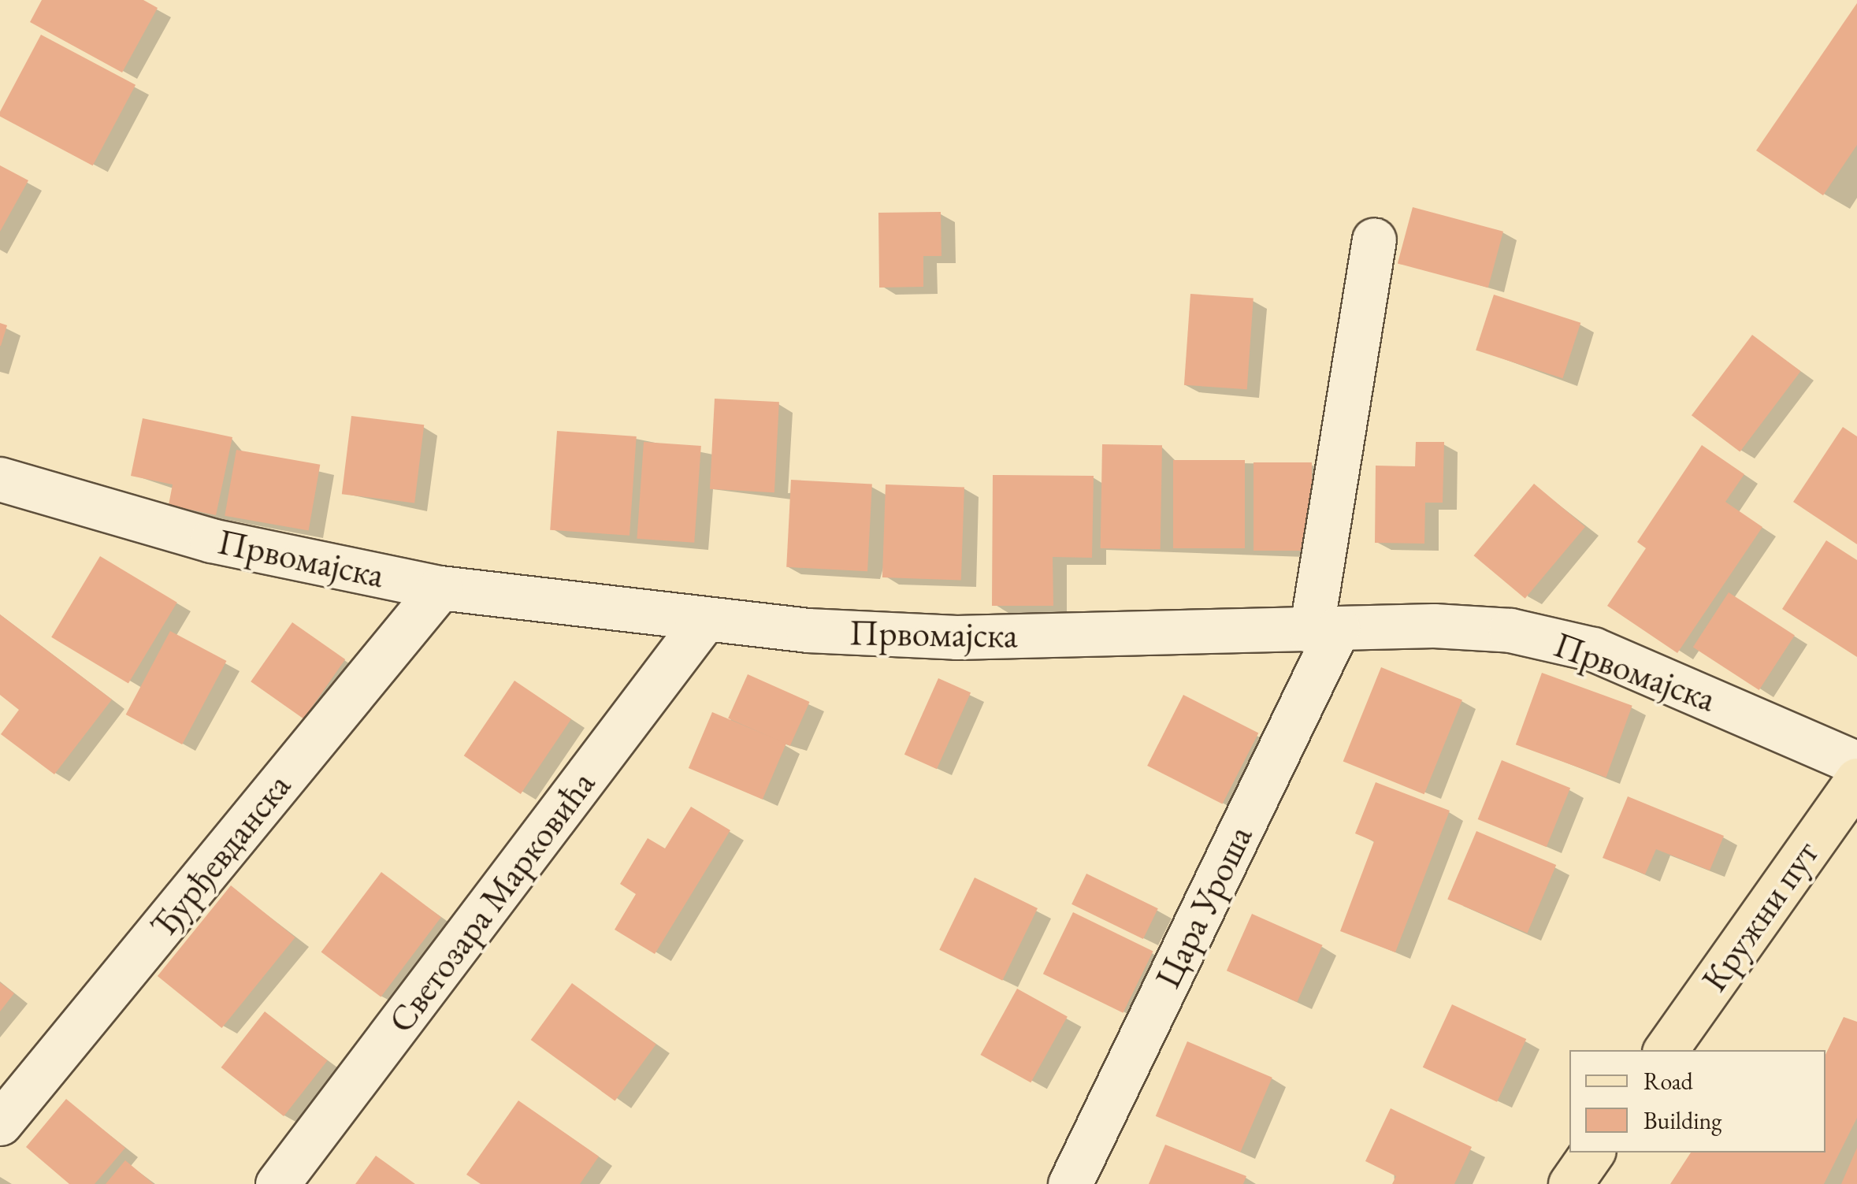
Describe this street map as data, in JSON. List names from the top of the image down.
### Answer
{
  "streets": {
    "main road": ["Кружни пут"],
    "street": [
      "Првомајска",
      "Ђурђевданска",
      "Светозара Марковића",
      "Цара Уроша"
    ]
  },
  "crossings": [
    ["Првомајска", "Ђурђевданска"],
    ["Првомајска", "Светозара Марковића"],
    ["Првомајска", "Цара Уроша"]
  ],
  "legend": ["Road", "Building"]
}
